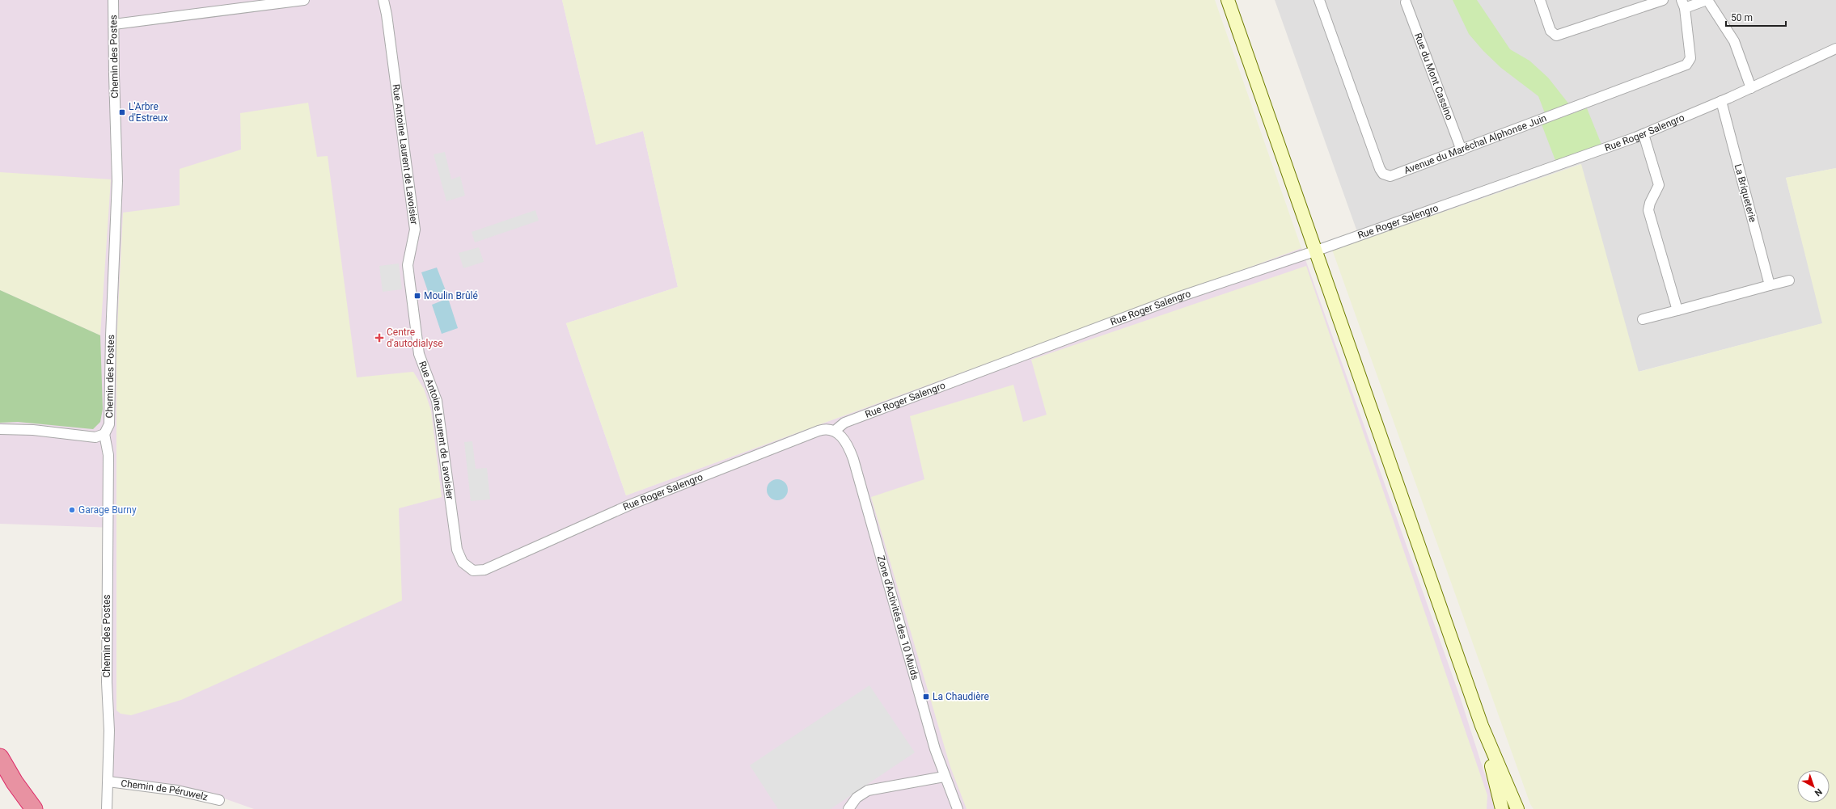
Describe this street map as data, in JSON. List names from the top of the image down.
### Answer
{
  "streets": {
    "street": [
      "Chemin des Postes",
      "Rue du Mont Cassino",
      "Rue Roger Salengro",
      "Avenue du Maréchal Alphonse Juin",
      "Rue Antoine Laurent de Lavoisier",
      "La Briqueterie",
      "Zone d'Activités des 10 Muids",
      "Chemin de Péruwelz"
    ]
  },
  "crossings": [
    ["Chemin des Postes", "Chemin de Péruwelz"],
    ["Rue du Mont Cassino", "Avenue du Maréchal Alphonse Juin"],
    ["Rue Roger Salengro", "Rue Antoine Laurent de Lavoisier"],
    ["Rue Roger Salengro", "La Briqueterie"],
    ["Rue Roger Salengro", "Zone d'Activités des 10 Muids"]
  ],
  "places": {
    "transit": ["L'Arbre d'Estreux", "Moulin Brûlé", "La Chaudière"],
    "health": ["Centre d'autodialyse"],
    "other": ["Garage Burny"]
  },
  "scale_bar": "50 m",
  "north": "bottom right"
}
